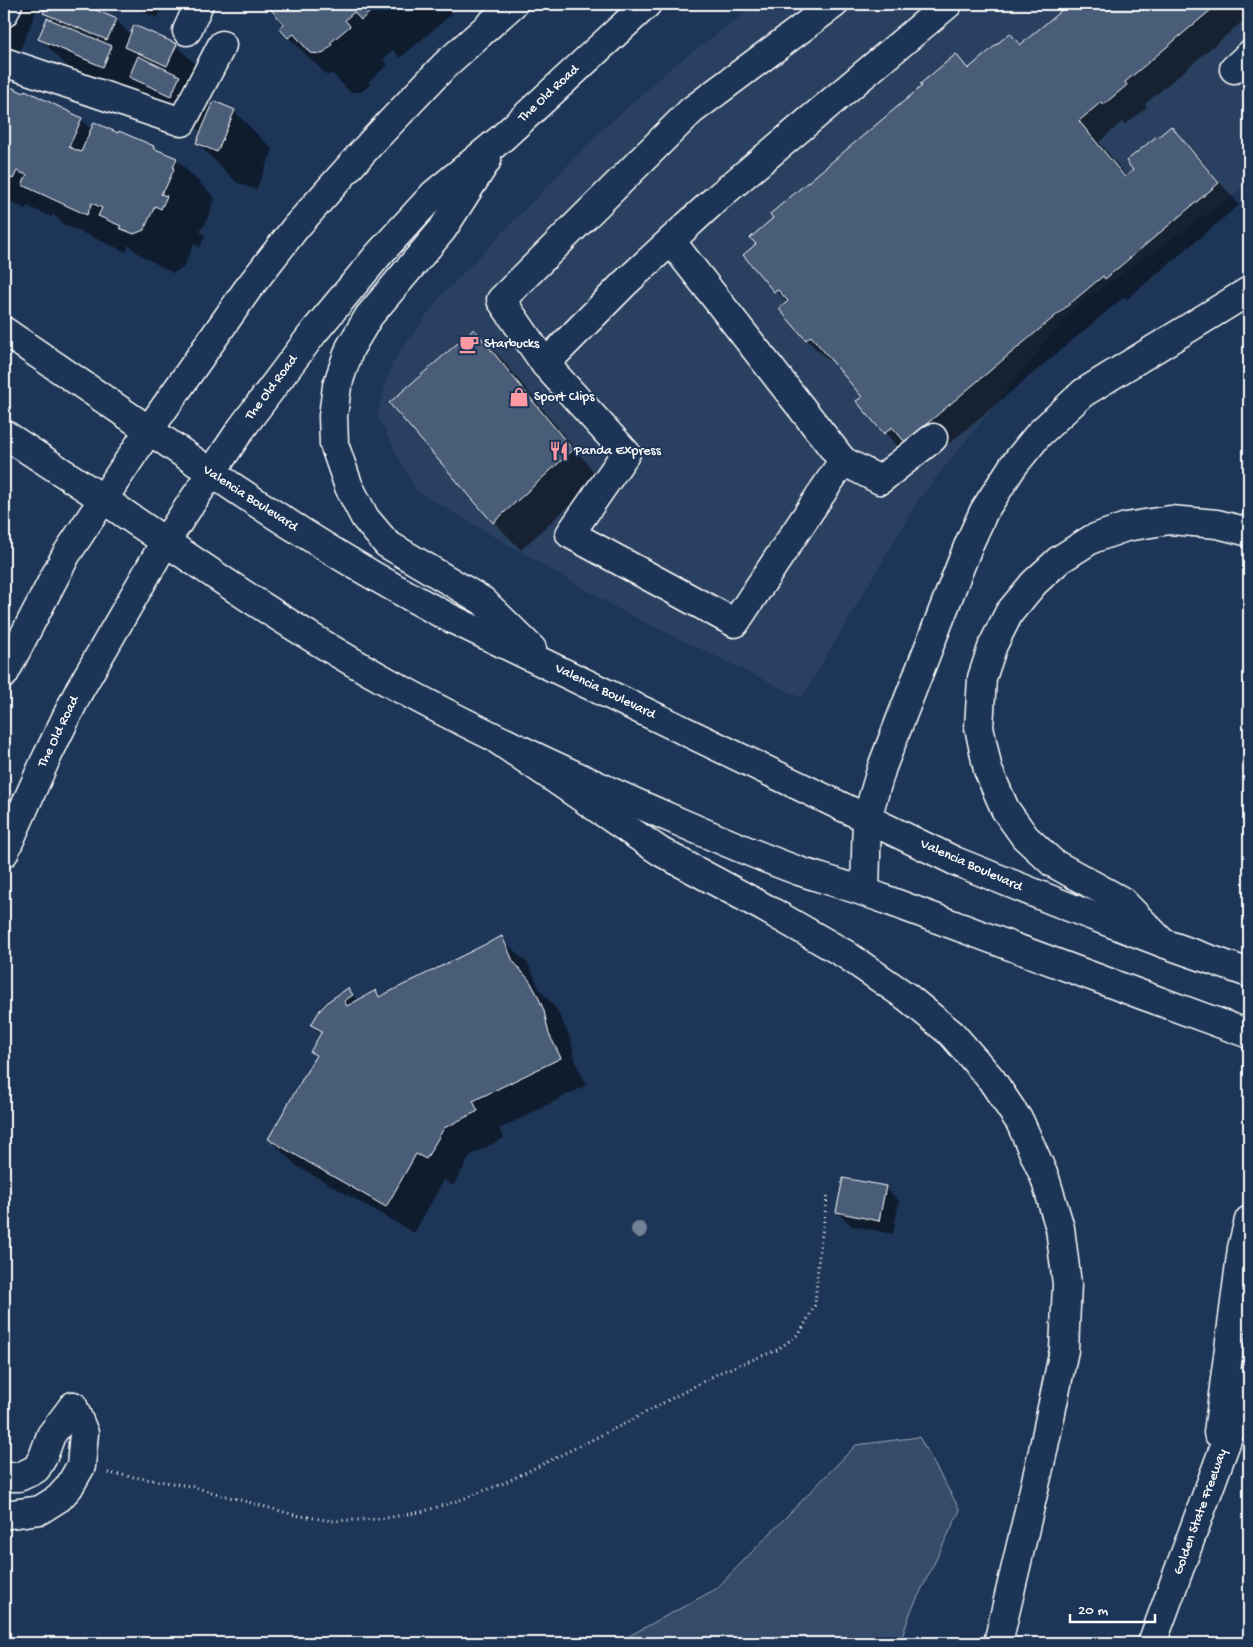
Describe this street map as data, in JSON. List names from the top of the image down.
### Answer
{
  "streets": {
    "main road": ["The Old Road", "Valencia Boulevard", "Golden State Freeway"]
  },
  "crossings": [
    ["The Old Road", "Valencia Boulevard"]
  ],
  "places": {
    "cafe": ["Starbucks"],
    "shop": ["Sport Clips"],
    "restaurant": ["Panda Express"]
  },
  "scale_bar": "20 m"
}
